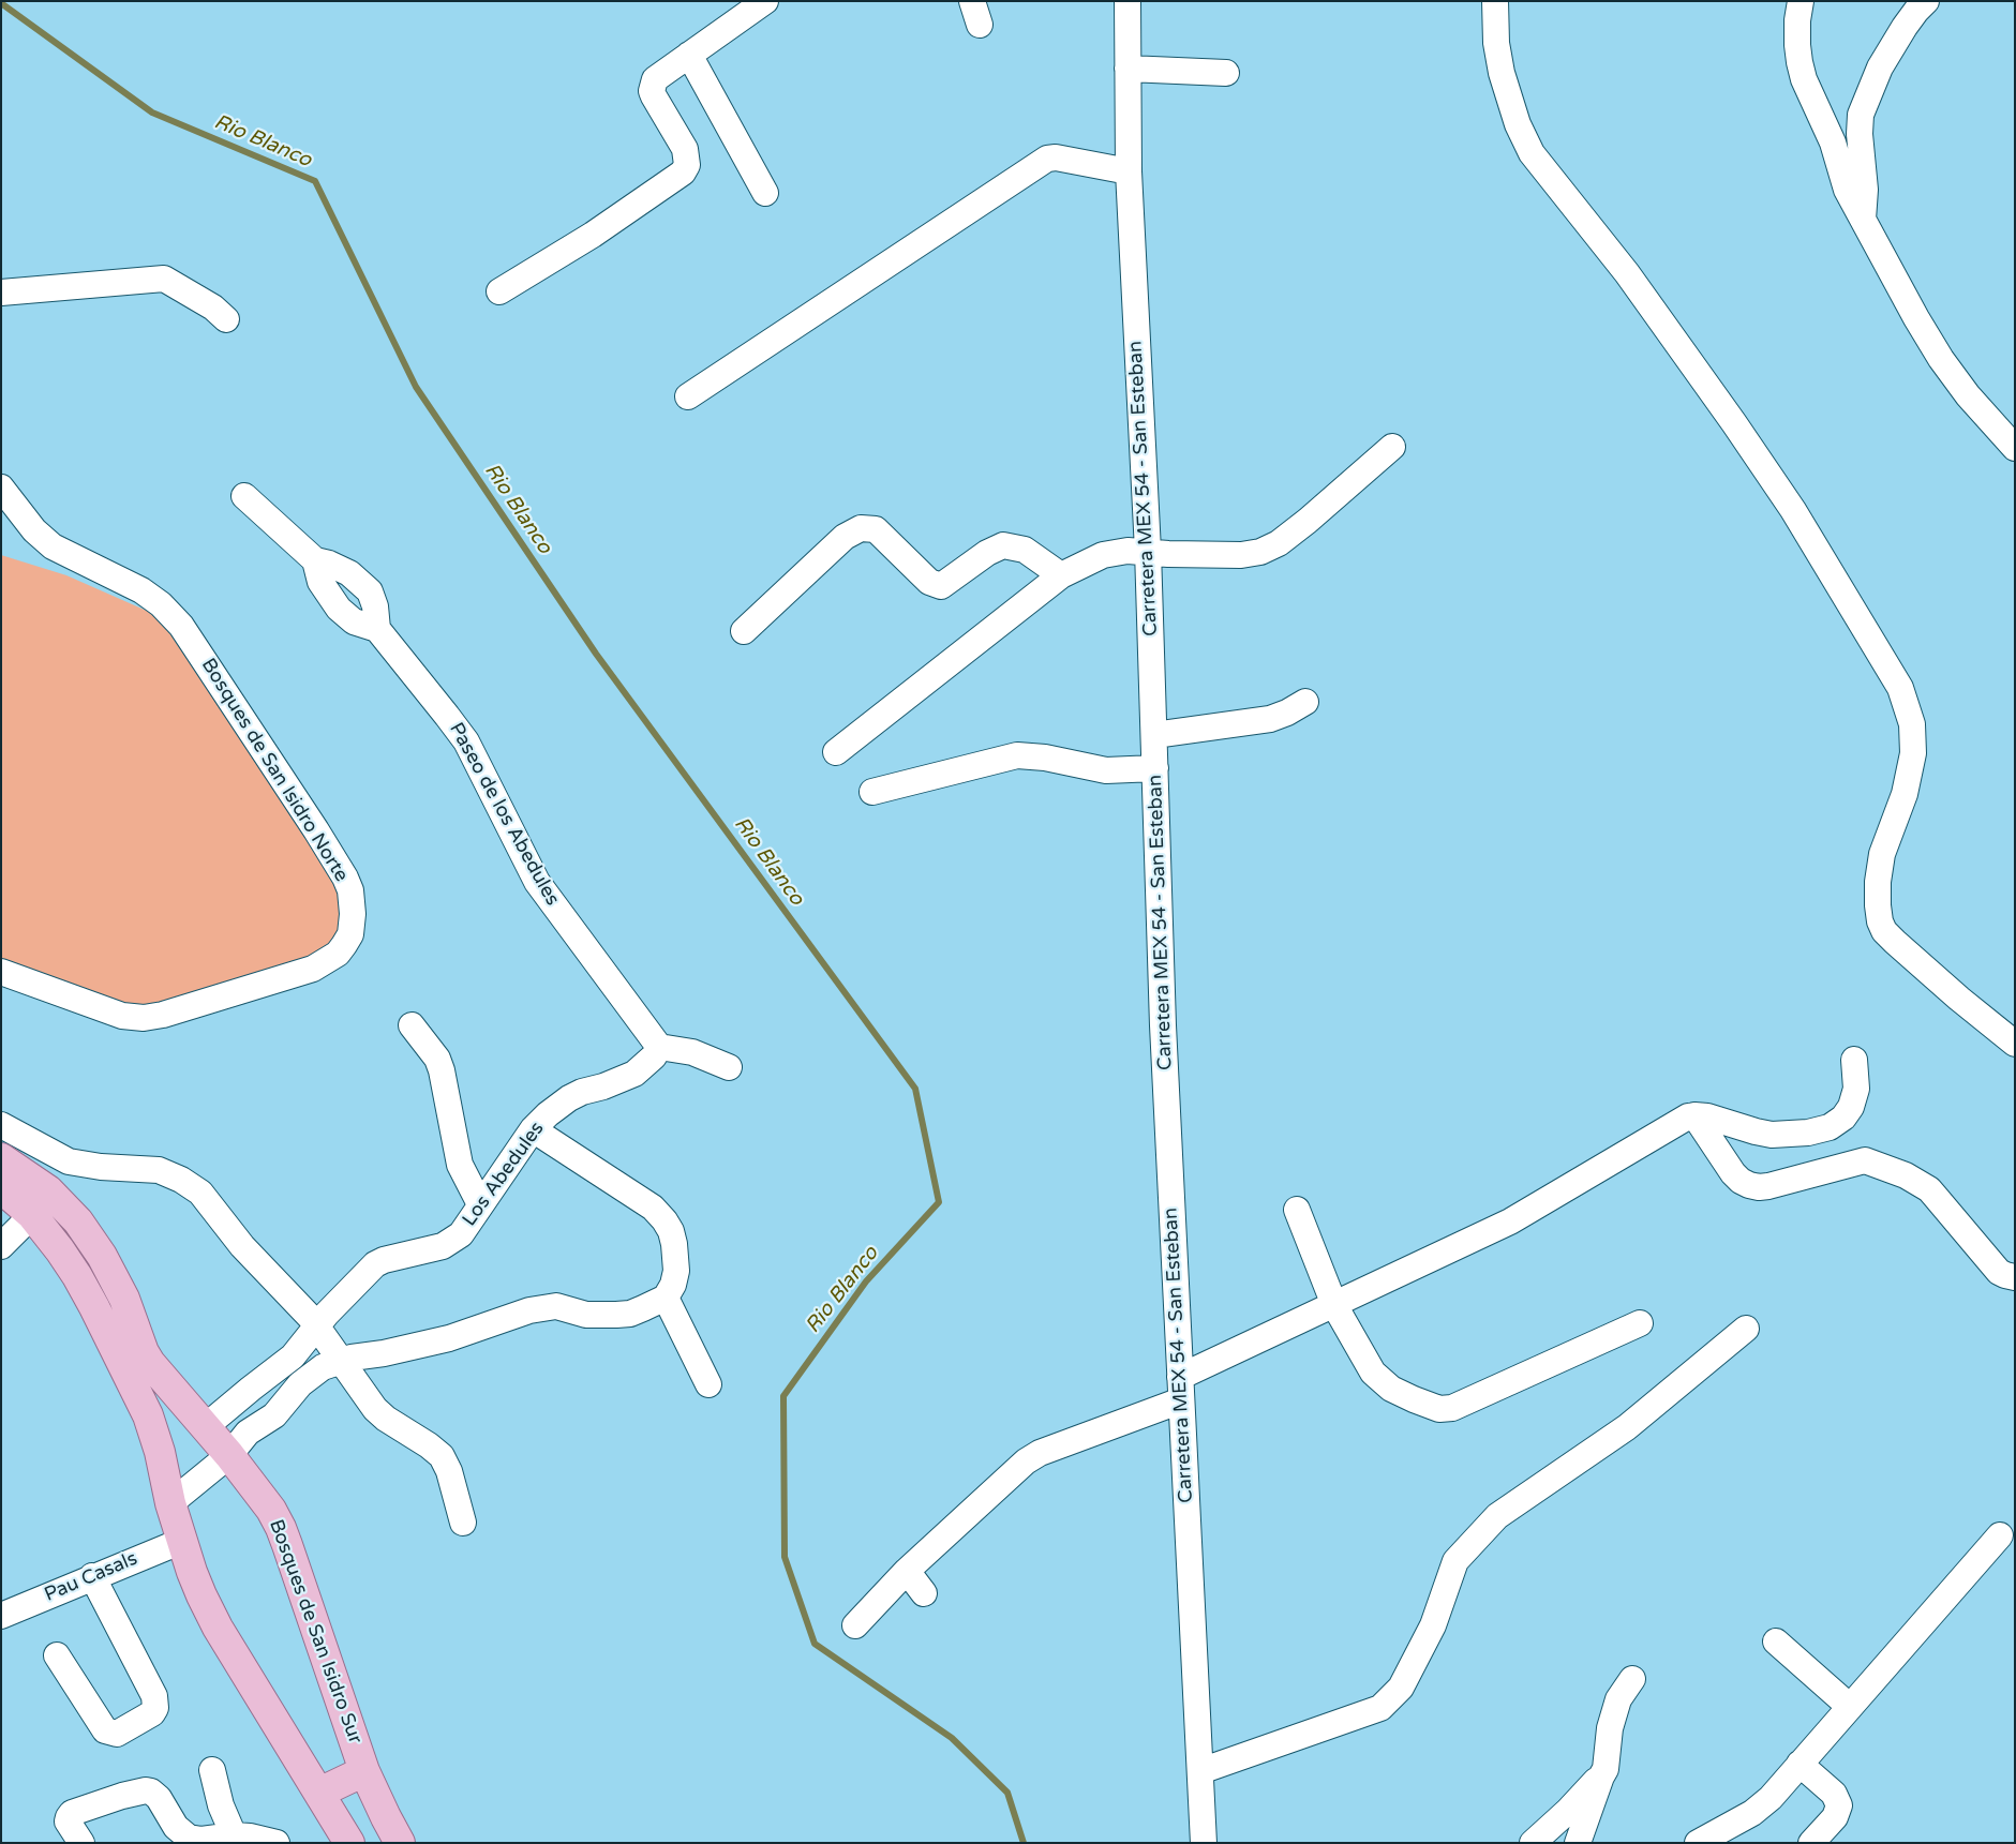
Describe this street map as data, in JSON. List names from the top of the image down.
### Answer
{
  "streets": {
    "main road": ["Bosques de San Isidro Sur"],
    "street": [
      "Carretera MEX 54 - San Esteban",
      "Bosques de San Isidro Norte",
      "Paseo de los Abedules",
      "Los Abedules",
      "Pau Casals"
    ]
  },
  "crossings": [
    ["Paseo de los Abedules", "Los Abedules"],
    ["Los Abedules", "Bosques de San Isidro Sur"],
    ["Pau Casals", "Bosques de San Isidro Sur"]
  ],
  "water": ["Rio Blanco"]
}
